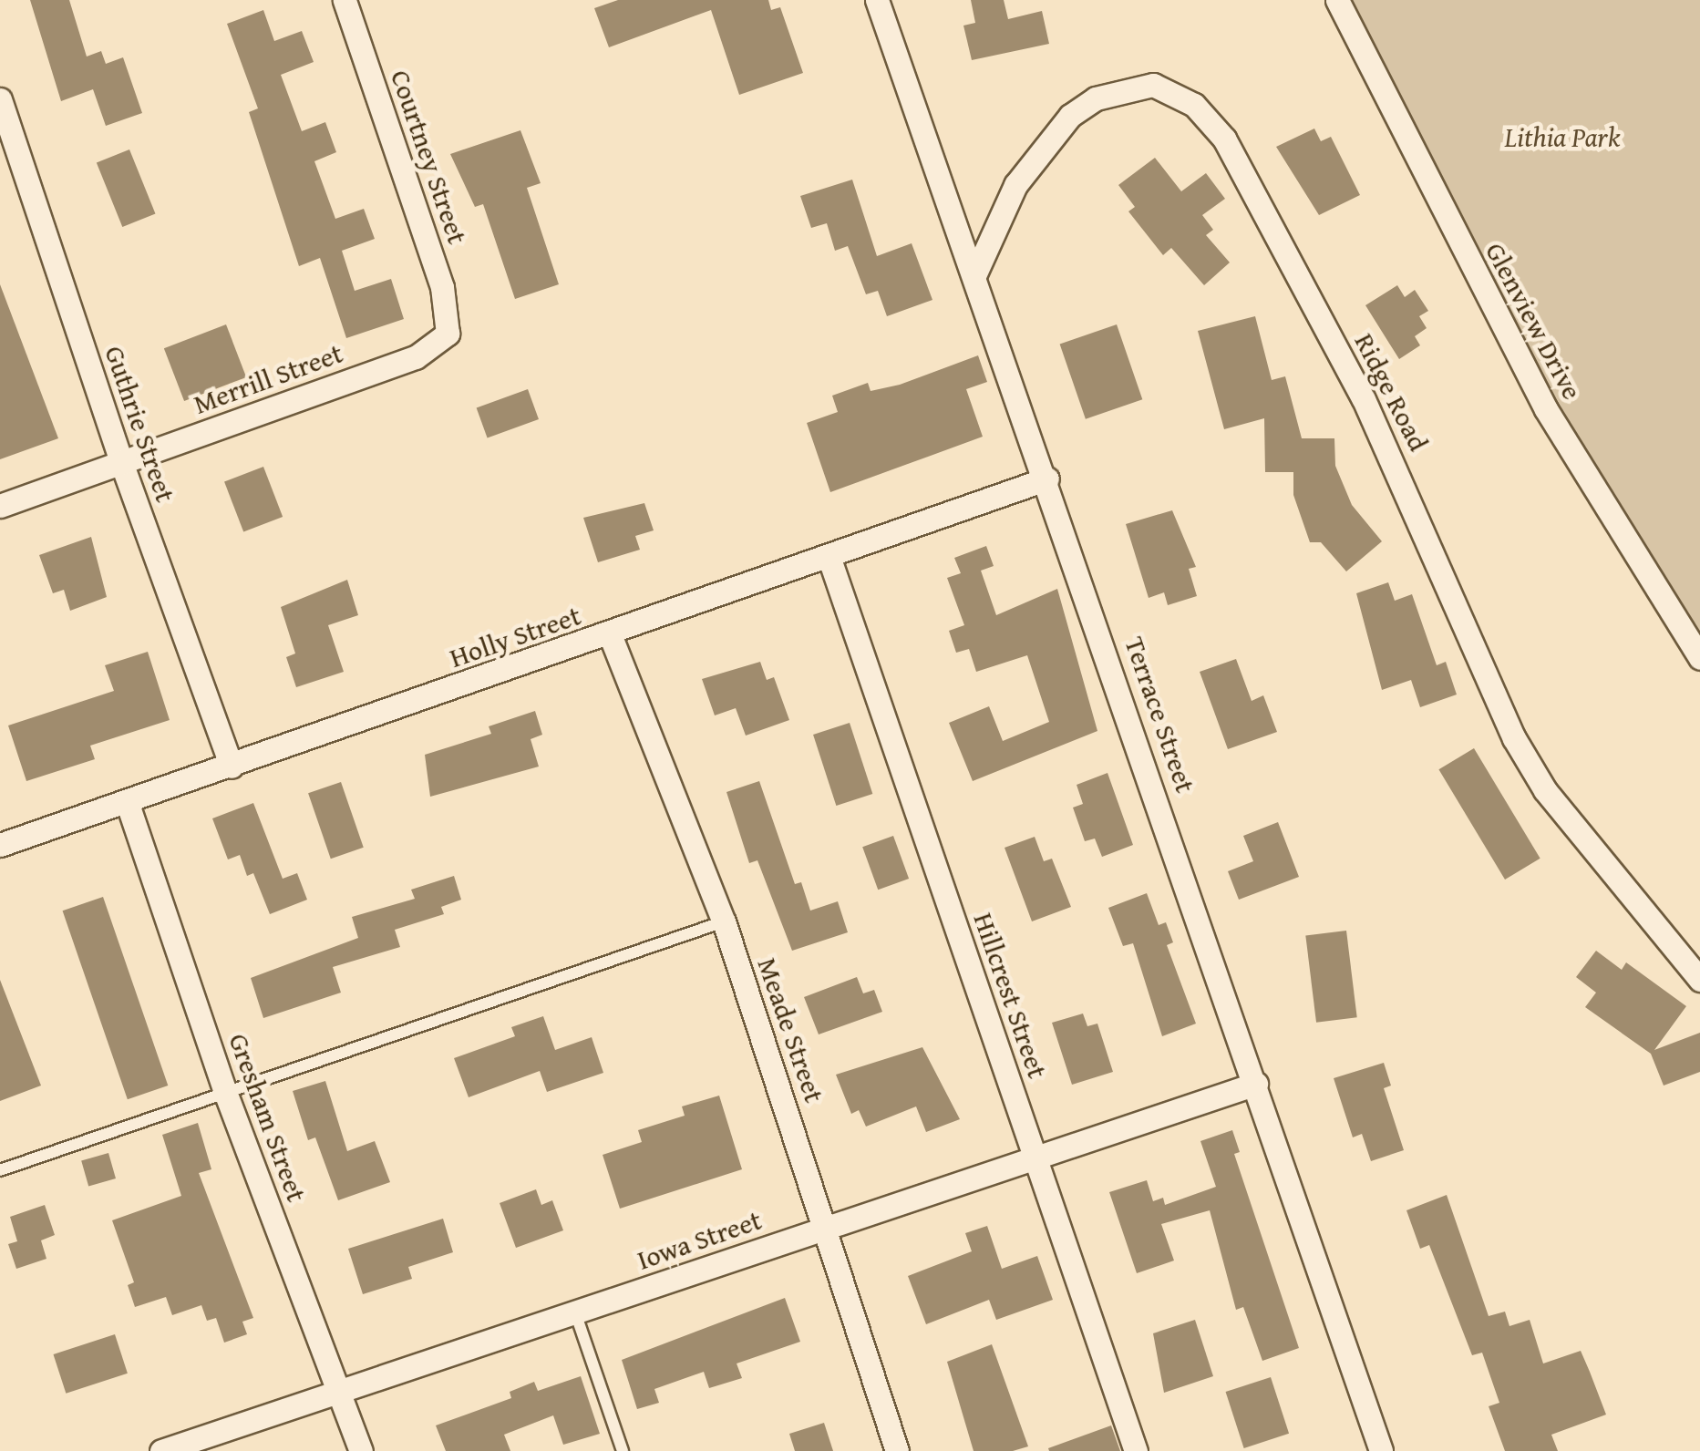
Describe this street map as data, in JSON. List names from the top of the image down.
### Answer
{
  "streets": {
    "street": [
      "Courtney Street",
      "Glenview Drive",
      "Merrill Street",
      "Ridge Road",
      "Guthrie Street",
      "Holly Street",
      "Terrace Street",
      "Hillcrest Street",
      "Meade Street",
      "Gresham Street",
      "Iowa Street"
    ]
  },
  "crossings": [
    ["Courtney Street", "Merrill Street"],
    ["Merrill Street", "Guthrie Street"],
    ["Ridge Road", "Terrace Street"],
    ["Guthrie Street", "Holly Street"],
    ["Holly Street", "Terrace Street"],
    ["Holly Street", "Hillcrest Street"],
    ["Holly Street", "Meade Street"],
    ["Holly Street", "Gresham Street"],
    ["Terrace Street", "Iowa Street"],
    ["Hillcrest Street", "Iowa Street"],
    ["Meade Street", "Iowa Street"],
    ["Gresham Street", "Iowa Street"]
  ],
  "parks": ["Lithia Park"]
}
